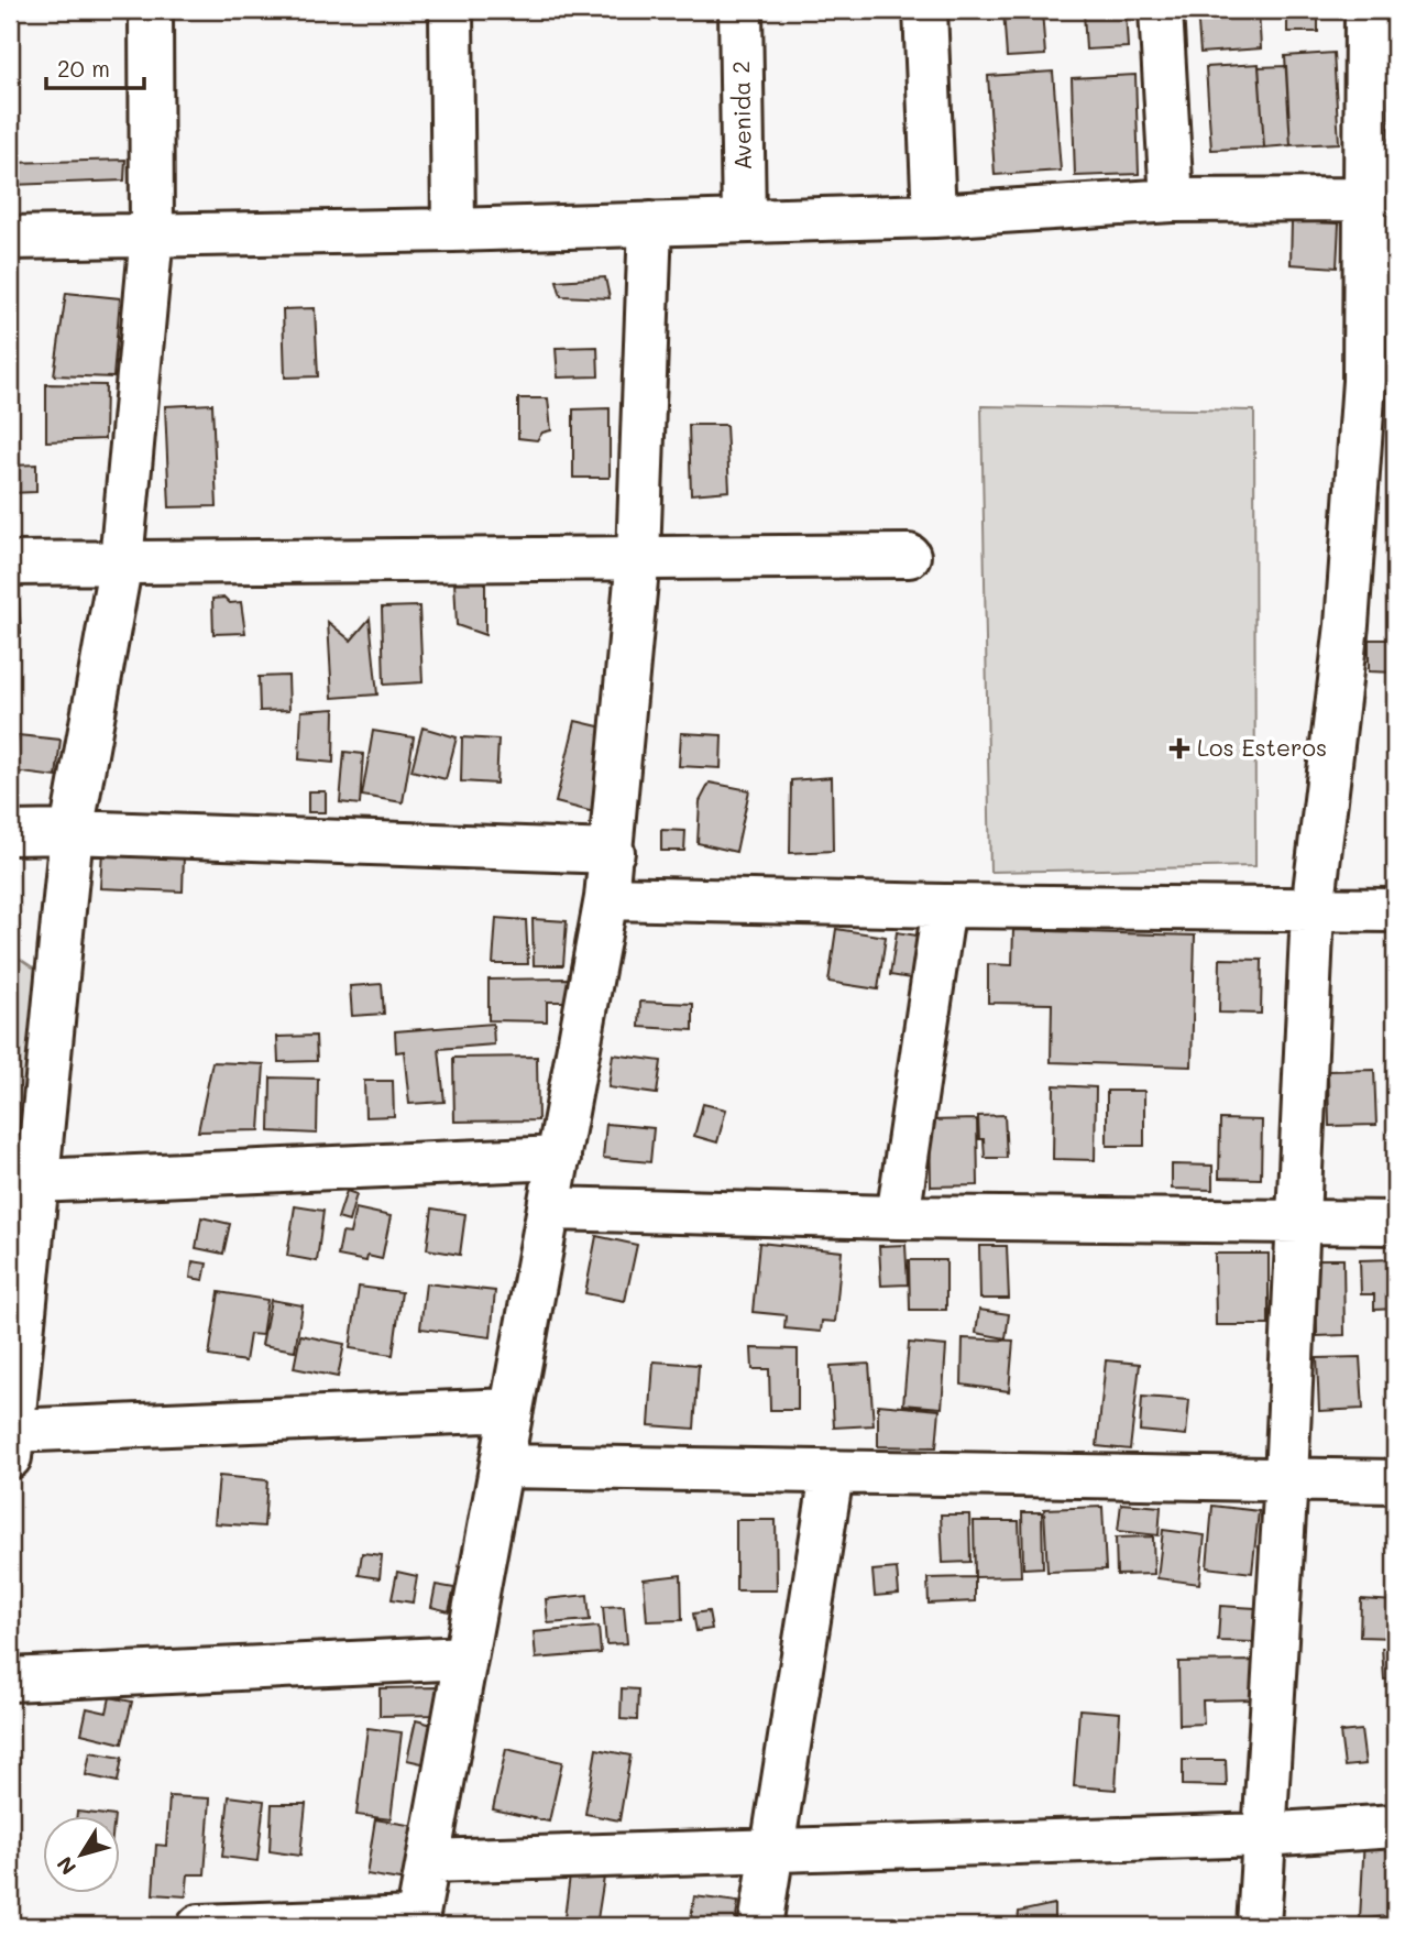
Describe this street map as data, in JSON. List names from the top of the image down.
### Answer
{
  "streets": {
    "street": ["Avenida 2"]
  },
  "places": {
    "health": ["Los Esteros"]
  },
  "scale_bar": "20 m",
  "north": "bottom left"
}
